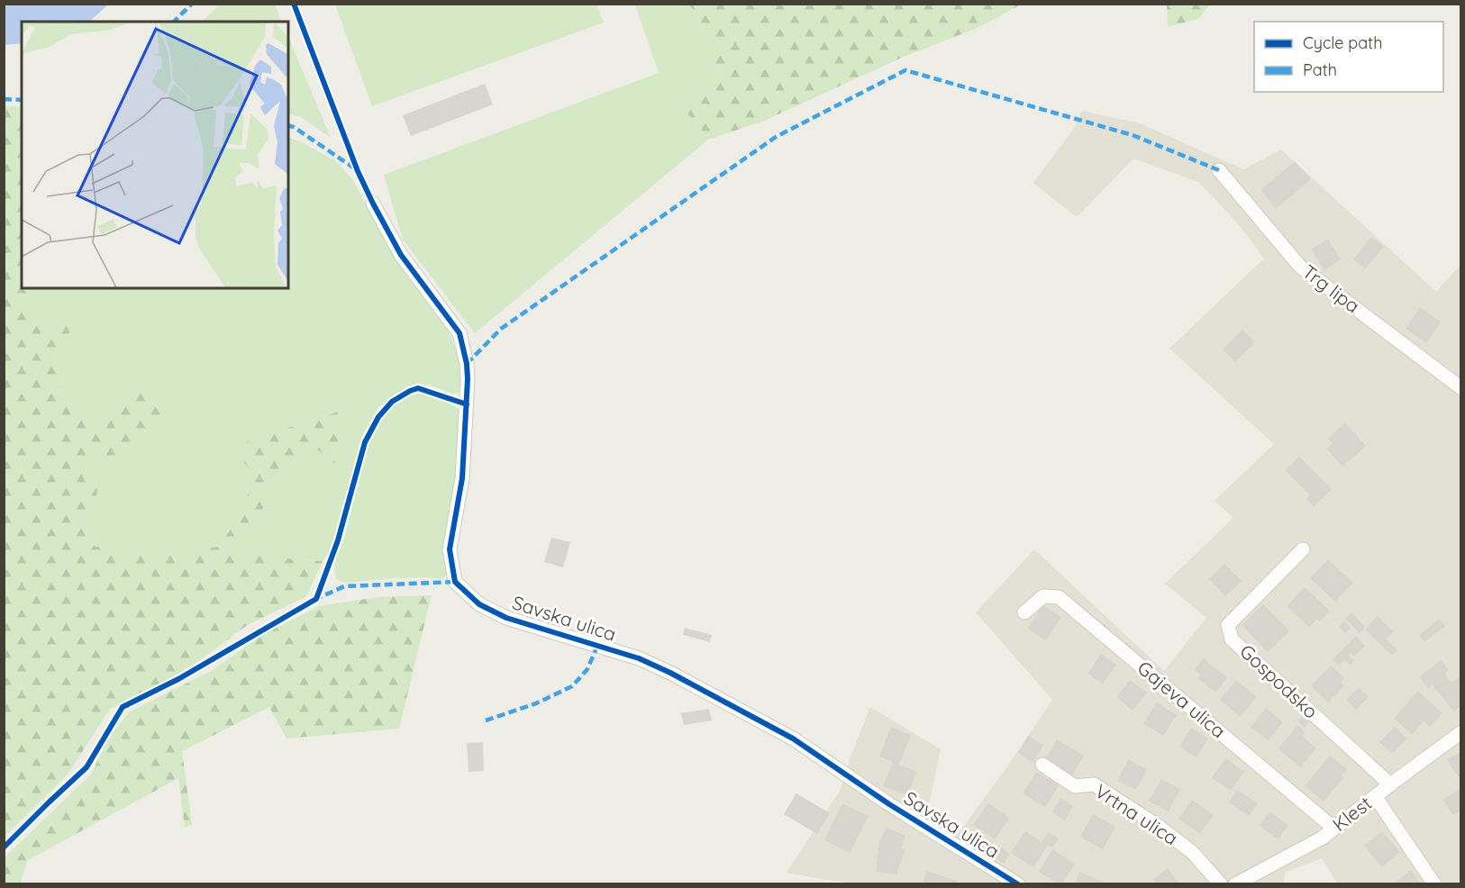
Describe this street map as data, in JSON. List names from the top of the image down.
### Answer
{
  "streets": {
    "street": [
      "Trg lipa",
      "Savska ulica",
      "Gospodsko",
      "Gajeva ulica",
      "Klest",
      "Vrtna ulica"
    ]
  },
  "crossings": [
    ["Gospodsko", "Klest"],
    ["Gajeva ulica", "Klest"]
  ],
  "legend": ["Cycle path", "Path"]
}
